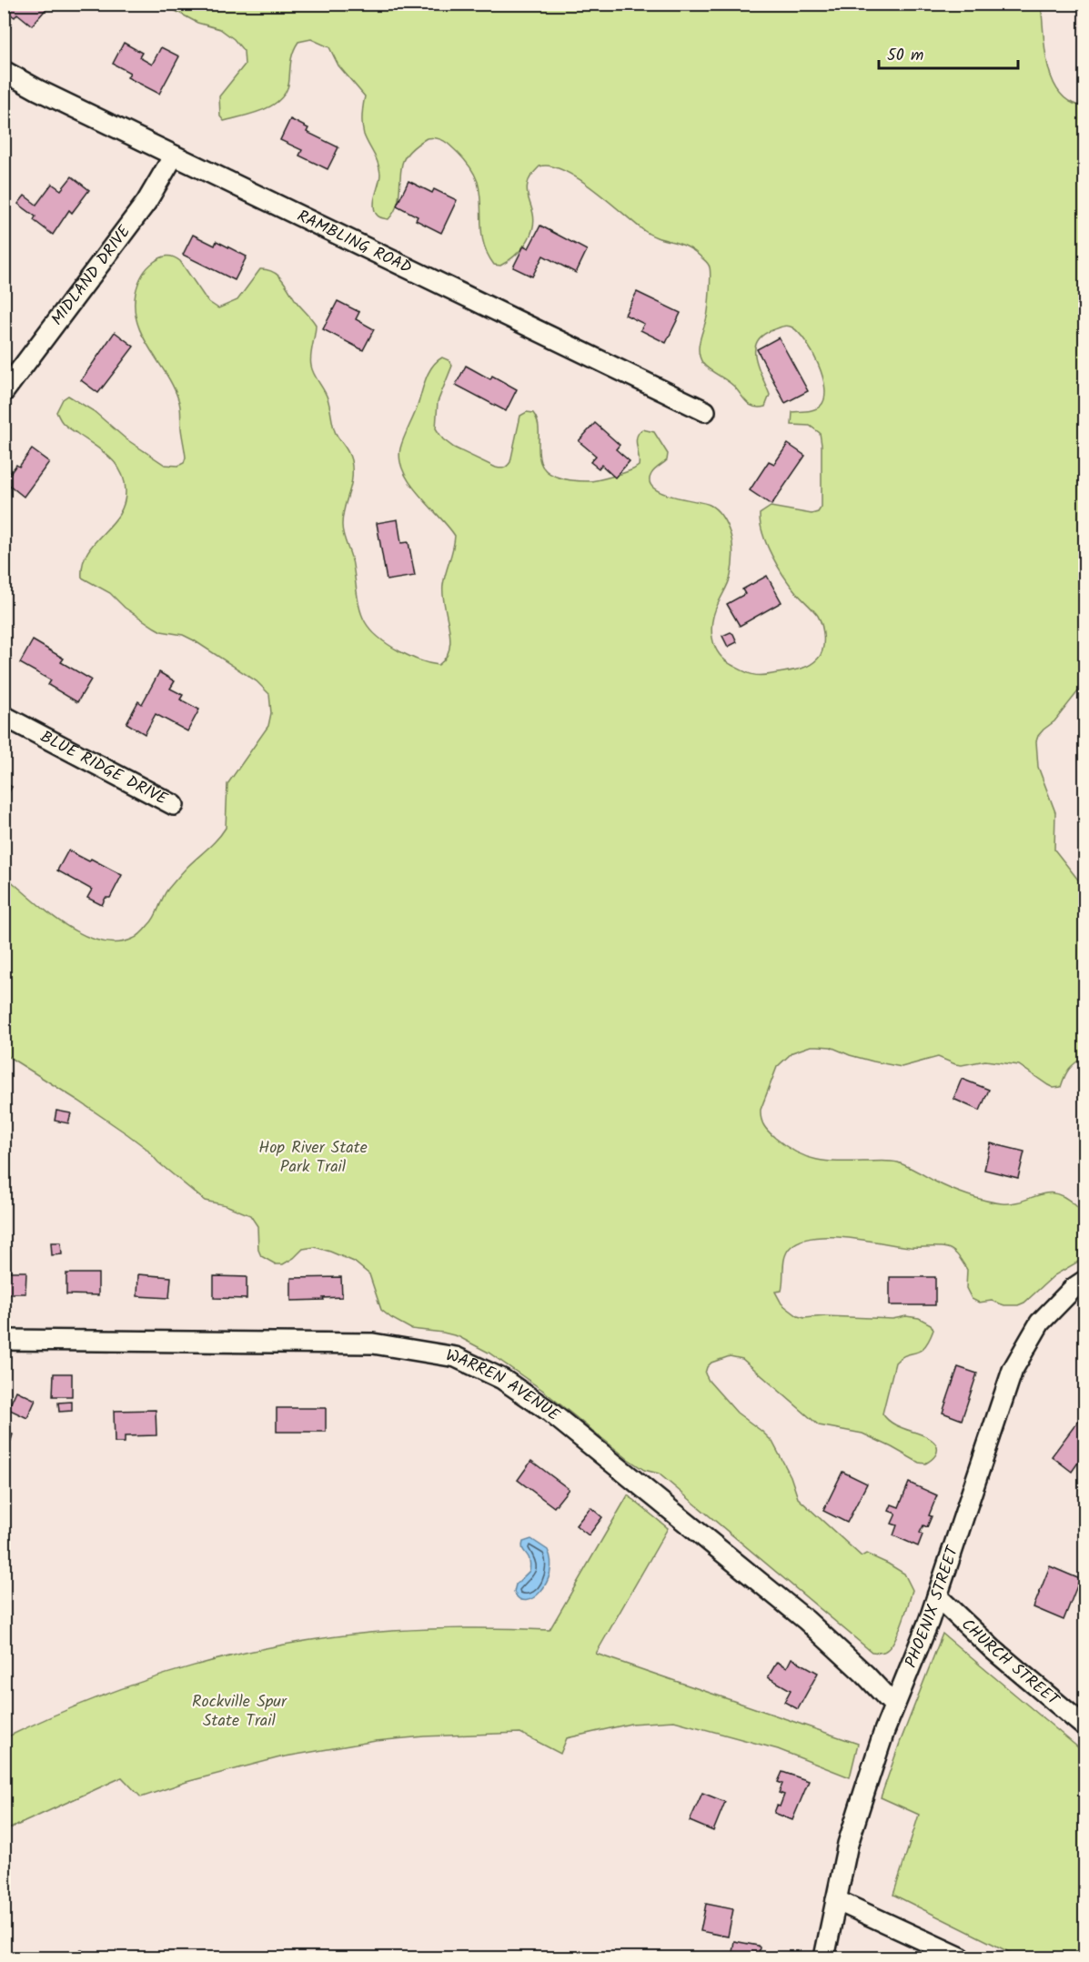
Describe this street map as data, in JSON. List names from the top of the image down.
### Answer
{
  "streets": {
    "street": [
      "RAMBLING ROAD",
      "MIDLAND DRIVE",
      "BLUE RIDGE DRIVE",
      "WARREN AVENUE",
      "PHOENIX STREET",
      "CHURCH STREET"
    ]
  },
  "crossings": [
    ["RAMBLING ROAD", "MIDLAND DRIVE"],
    ["WARREN AVENUE", "PHOENIX STREET"],
    ["PHOENIX STREET", "CHURCH STREET"]
  ],
  "parks": ["Hop River State Park Trail", "Rockville Spur State Trail"],
  "scale_bar": "50 m"
}
